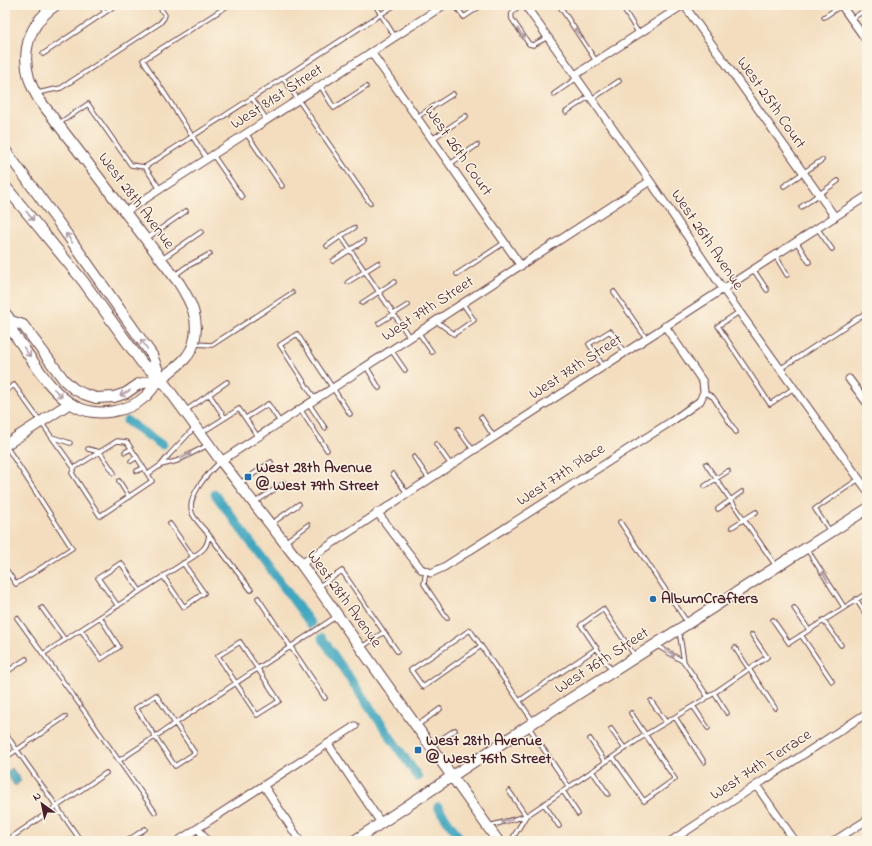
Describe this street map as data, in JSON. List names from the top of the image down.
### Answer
{
  "streets": {
    "street": [
      "West 81st Street",
      "West 25th Court",
      "West 26th Court",
      "West 28th Avenue",
      "West 26th Avenue",
      "West 79th Street",
      "West 78th Street",
      "West 77th Place",
      "West 76th Street",
      "West 74th Terrace"
    ]
  },
  "crossings": [
    ["West 81st Street", "West 26th Court"],
    ["West 81st Street", "West 28th Avenue"],
    ["West 25th Court", "West 78th Street"],
    ["West 26th Court", "West 79th Street"],
    ["West 28th Avenue", "West 79th Street"],
    ["West 28th Avenue", "West 78th Street"],
    ["West 28th Avenue", "West 76th Street"],
    ["West 26th Avenue", "West 79th Street"],
    ["West 26th Avenue", "West 78th Street"]
  ],
  "places": {
    "transit": ["West 28th Avenue @ West 79th Street", "West 28th Avenue @ West 76th Street"],
    "other": ["AlbumCrafters"]
  },
  "north": "top left"
}
